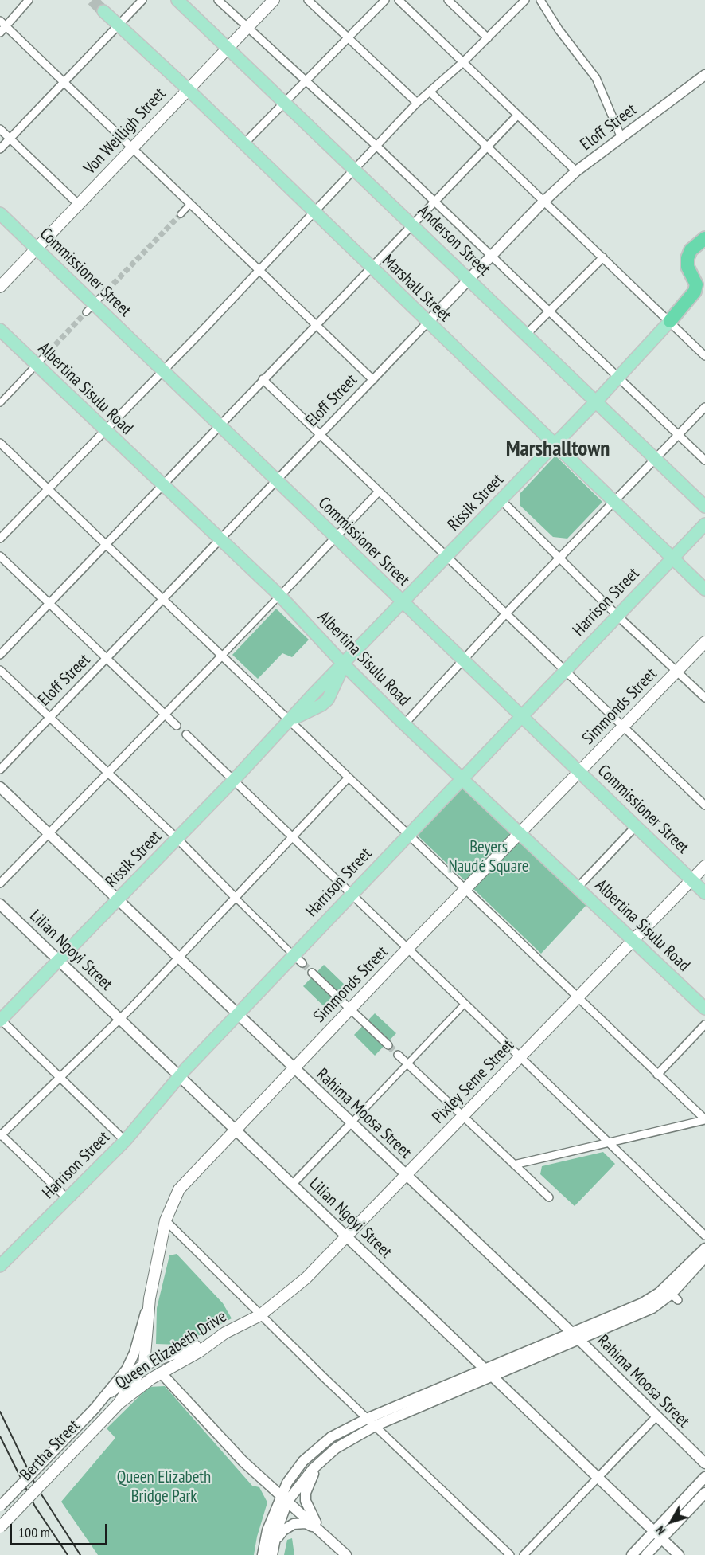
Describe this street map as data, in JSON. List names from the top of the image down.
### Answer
{
  "streets": {
    "main road": [
      "Von Weilligh Street",
      "Anderson Street",
      "Commissioner Street",
      "Marshall Street",
      "Albertina Sisulu Road",
      "Rissik Street",
      "Harrison Street",
      "Simmonds Street",
      "Pixley Seme Street",
      "Queen Elizabeth Drive",
      "Bertha Street"
    ],
    "street": ["Eloff Street", "Lilian Ngoyi Street", "Rahima Moosa Street"]
  },
  "crossings": [
    ["Eloff Street", "Anderson Street"],
    ["Eloff Street", "Commissioner Street"],
    ["Eloff Street", "Marshall Street"],
    ["Eloff Street", "Albertina Sisulu Road"],
    ["Von Weilligh Street", "Anderson Street"],
    ["Von Weilligh Street", "Commissioner Street"],
    ["Von Weilligh Street", "Marshall Street"],
    ["Anderson Street", "Rissik Street"],
    ["Commissioner Street", "Rissik Street"],
    ["Commissioner Street", "Harrison Street"],
    ["Commissioner Street", "Simmonds Street"],
    ["Commissioner Street", "Pixley Seme Street"],
    ["Marshall Street", "Rissik Street"],
    ["Marshall Street", "Harrison Street"],
    ["Albertina Sisulu Road", "Rissik Street"],
    ["Albertina Sisulu Road", "Harrison Street"],
    ["Albertina Sisulu Road", "Simmonds Street"],
    ["Albertina Sisulu Road", "Pixley Seme Street"],
    ["Rissik Street", "Lilian Ngoyi Street"],
    ["Rissik Street", "Rahima Moosa Street"],
    ["Harrison Street", "Lilian Ngoyi Street"],
    ["Harrison Street", "Rahima Moosa Street"],
    ["Simmonds Street", "Lilian Ngoyi Street"],
    ["Simmonds Street", "Rahima Moosa Street"],
    ["Simmonds Street", "Queen Elizabeth Drive"],
    ["Lilian Ngoyi Street", "Pixley Seme Street"],
    ["Pixley Seme Street", "Rahima Moosa Street"],
    ["Pixley Seme Street", "Queen Elizabeth Drive"],
    ["Queen Elizabeth Drive", "Bertha Street"]
  ],
  "districts": ["Marshalltown"],
  "parks": ["Beyers Naudé Square", "Queen Elizabeth Bridge Park"],
  "scale_bar": "100 m",
  "north": "bottom left"
}
